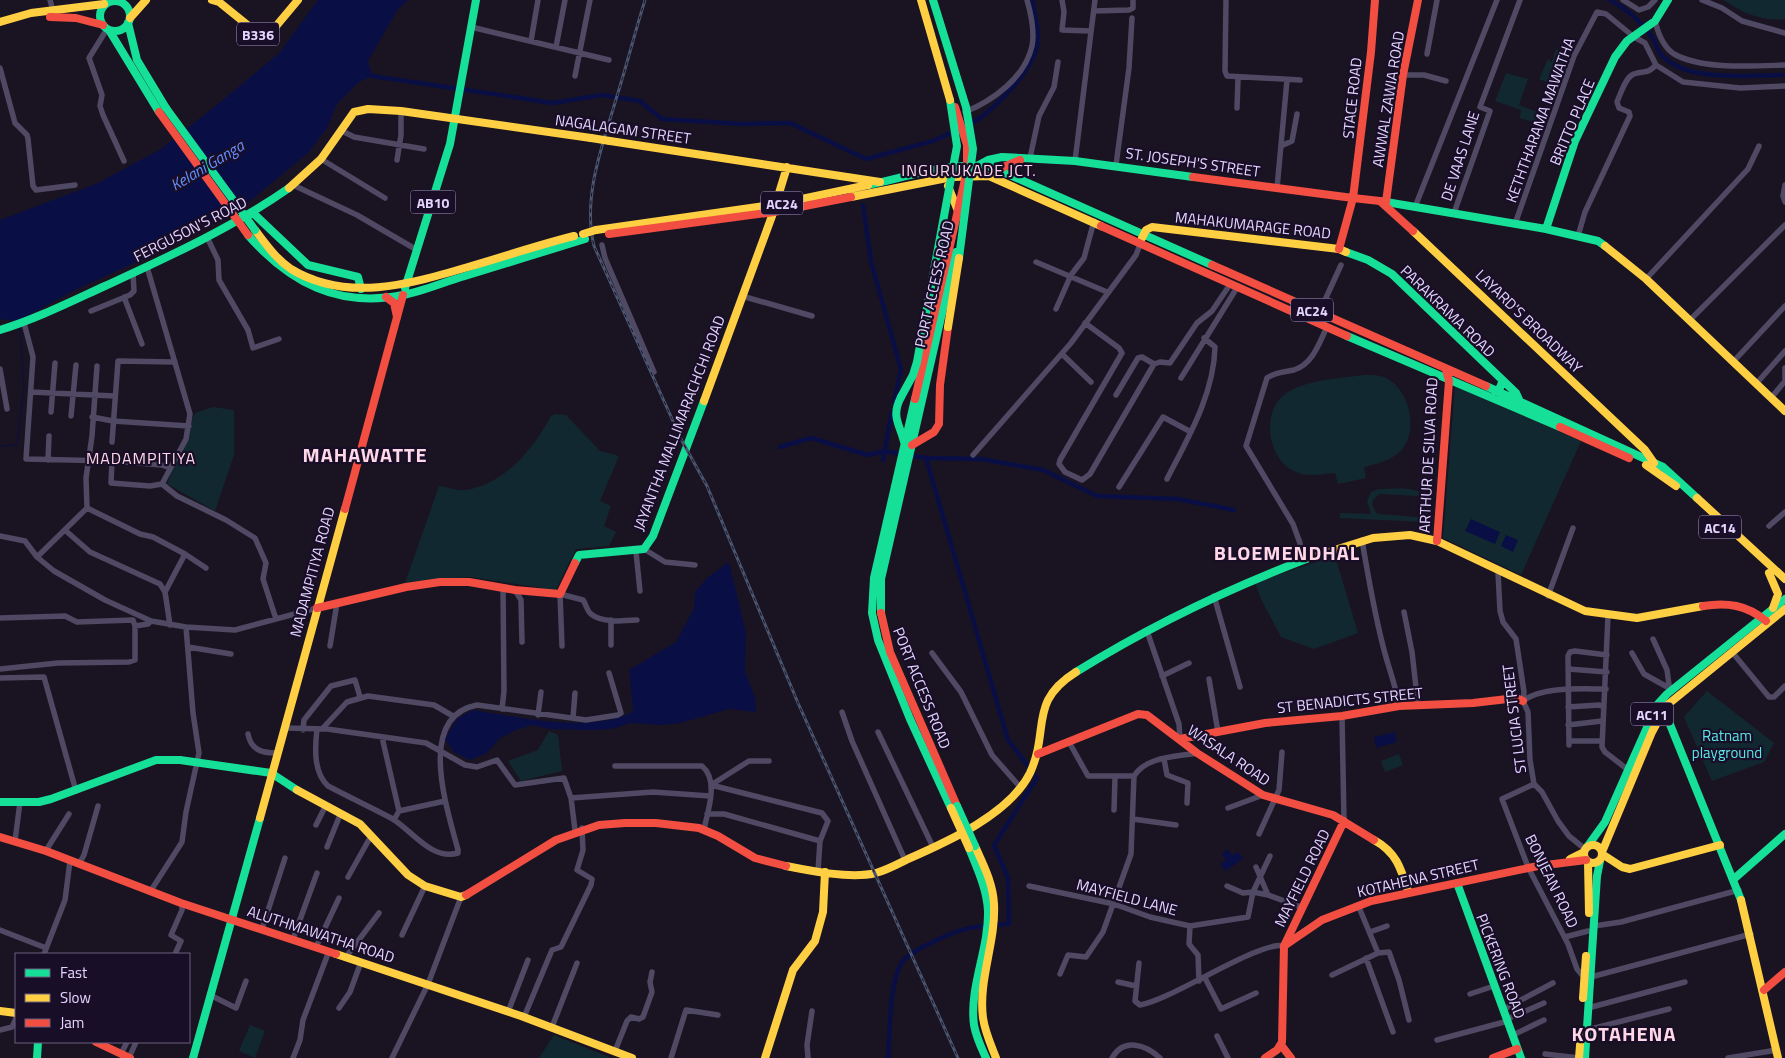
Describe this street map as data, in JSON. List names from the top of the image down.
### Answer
{
  "streets": {
    "main road": [
      "B336",
      "STACE ROAD",
      "AWWAL ZAWIA ROAD",
      "BRITTO PLACE",
      "NAGALAGAM STREET",
      "ST. JOSEPH'S STREET",
      "AB10",
      "AC24",
      "MAHAKUMARAGE ROAD",
      "FERGUSON'S ROAD",
      "PORT ACCESS ROAD",
      "PARAKRAMA ROAD",
      "LAYARD'S BROADWAY",
      "JAYANTHA MALLIMARACHCHI ROAD",
      "ARTHUR DE SILVA ROAD",
      "AC14",
      "MADAMPITIYA ROAD",
      "ST BENADICTS STREET",
      "AC11",
      "WASALA ROAD",
      "MAYFIELD ROAD",
      "KOTAHENA STREET",
      "ALUTHMAWATHA ROAD",
      "PICKERING ROAD"
    ],
    "street": [
      "KETHTHARAMA MAWATHA",
      "DE VAAS LANE",
      "ST LUCIA STREET",
      "BONJEAN ROAD",
      "MAYFIELD LANE"
    ]
  },
  "crossings": [
    ["STACE ROAD", "ST. JOSEPH'S STREET"],
    ["STACE ROAD", "MAHAKUMARAGE ROAD"],
    ["AWWAL ZAWIA ROAD", "ST. JOSEPH'S STREET"],
    ["AWWAL ZAWIA ROAD", "LAYARD'S BROADWAY"],
    ["KETHTHARAMA MAWATHA", "BRITTO PLACE"],
    ["KETHTHARAMA MAWATHA", "ST. JOSEPH'S STREET"],
    ["BRITTO PLACE", "ST. JOSEPH'S STREET"],
    ["NAGALAGAM STREET", "AC24"],
    ["NAGALAGAM STREET", "FERGUSON'S ROAD"],
    ["NAGALAGAM STREET", "JAYANTHA MALLIMARACHCHI ROAD"],
    ["NAGALAGAM STREET", "MADAMPITIYA ROAD"],
    ["DE VAAS LANE", "ST. JOSEPH'S STREET"],
    ["ST. JOSEPH'S STREET", "AC24"],
    ["ST. JOSEPH'S STREET", "MAHAKUMARAGE ROAD"],
    ["ST. JOSEPH'S STREET", "LAYARD'S BROADWAY"],
    ["AB10", "MADAMPITIYA ROAD"],
    ["AC24", "MAHAKUMARAGE ROAD"],
    ["AC24", "PORT ACCESS ROAD"],
    ["AC24", "PARAKRAMA ROAD"],
    ["AC24", "LAYARD'S BROADWAY"],
    ["AC24", "JAYANTHA MALLIMARACHCHI ROAD"],
    ["AC24", "ARTHUR DE SILVA ROAD"],
    ["AC24", "AC14"],
    ["AC24", "MADAMPITIYA ROAD"],
    ["MAHAKUMARAGE ROAD", "PARAKRAMA ROAD"],
    ["LAYARD'S BROADWAY", "AC14"],
    ["MADAMPITIYA ROAD", "ALUTHMAWATHA ROAD"],
    ["ST BENADICTS STREET", "ST LUCIA STREET"],
    ["ST BENADICTS STREET", "WASALA ROAD"],
    ["AC11", "ST LUCIA STREET"],
    ["AC11", "KOTAHENA STREET"],
    ["AC11", "BONJEAN ROAD"],
    ["ST LUCIA STREET", "KOTAHENA STREET"],
    ["ST LUCIA STREET", "BONJEAN ROAD"],
    ["WASALA ROAD", "MAYFIELD ROAD"],
    ["WASALA ROAD", "KOTAHENA STREET"],
    ["MAYFIELD ROAD", "KOTAHENA STREET"],
    ["KOTAHENA STREET", "BONJEAN ROAD"],
    ["KOTAHENA STREET", "PICKERING ROAD"]
  ],
  "districts": [
    "INGURUKADE JCT.",
    "MAHAWATTE",
    "MADAMPITIYA",
    "BLOEMENDHAL",
    "KOTAHENA"
  ],
  "water": ["Kelani Ganga"],
  "parks": ["Ratnam playground"],
  "legend": ["Fast", "Slow", "Jam"]
}
